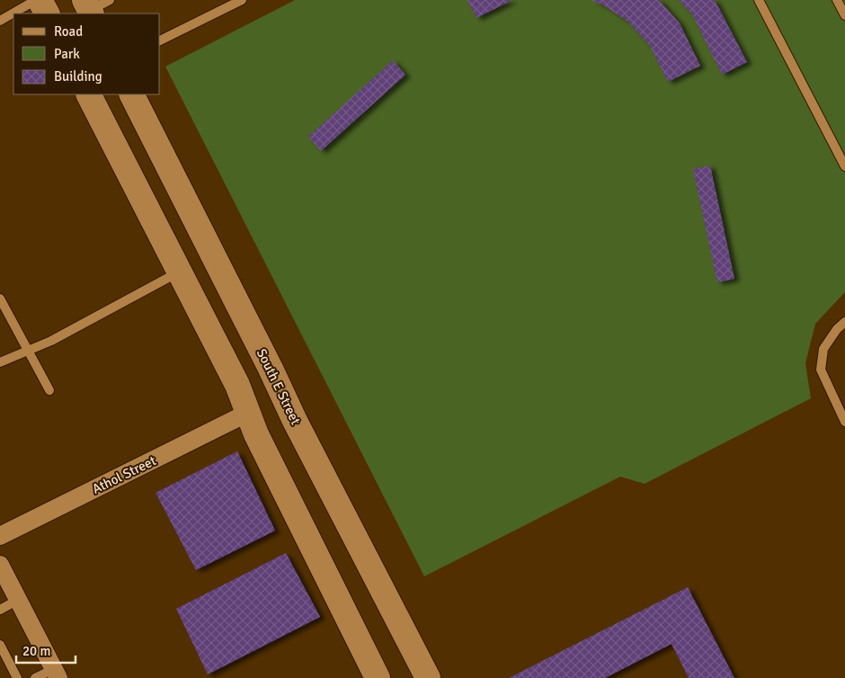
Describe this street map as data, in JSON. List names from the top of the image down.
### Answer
{
  "streets": {
    "main road": ["South E Street"],
    "street": ["Athol Street"]
  },
  "legend": ["Road", "Park", "Building"],
  "scale_bar": "20 m"
}
